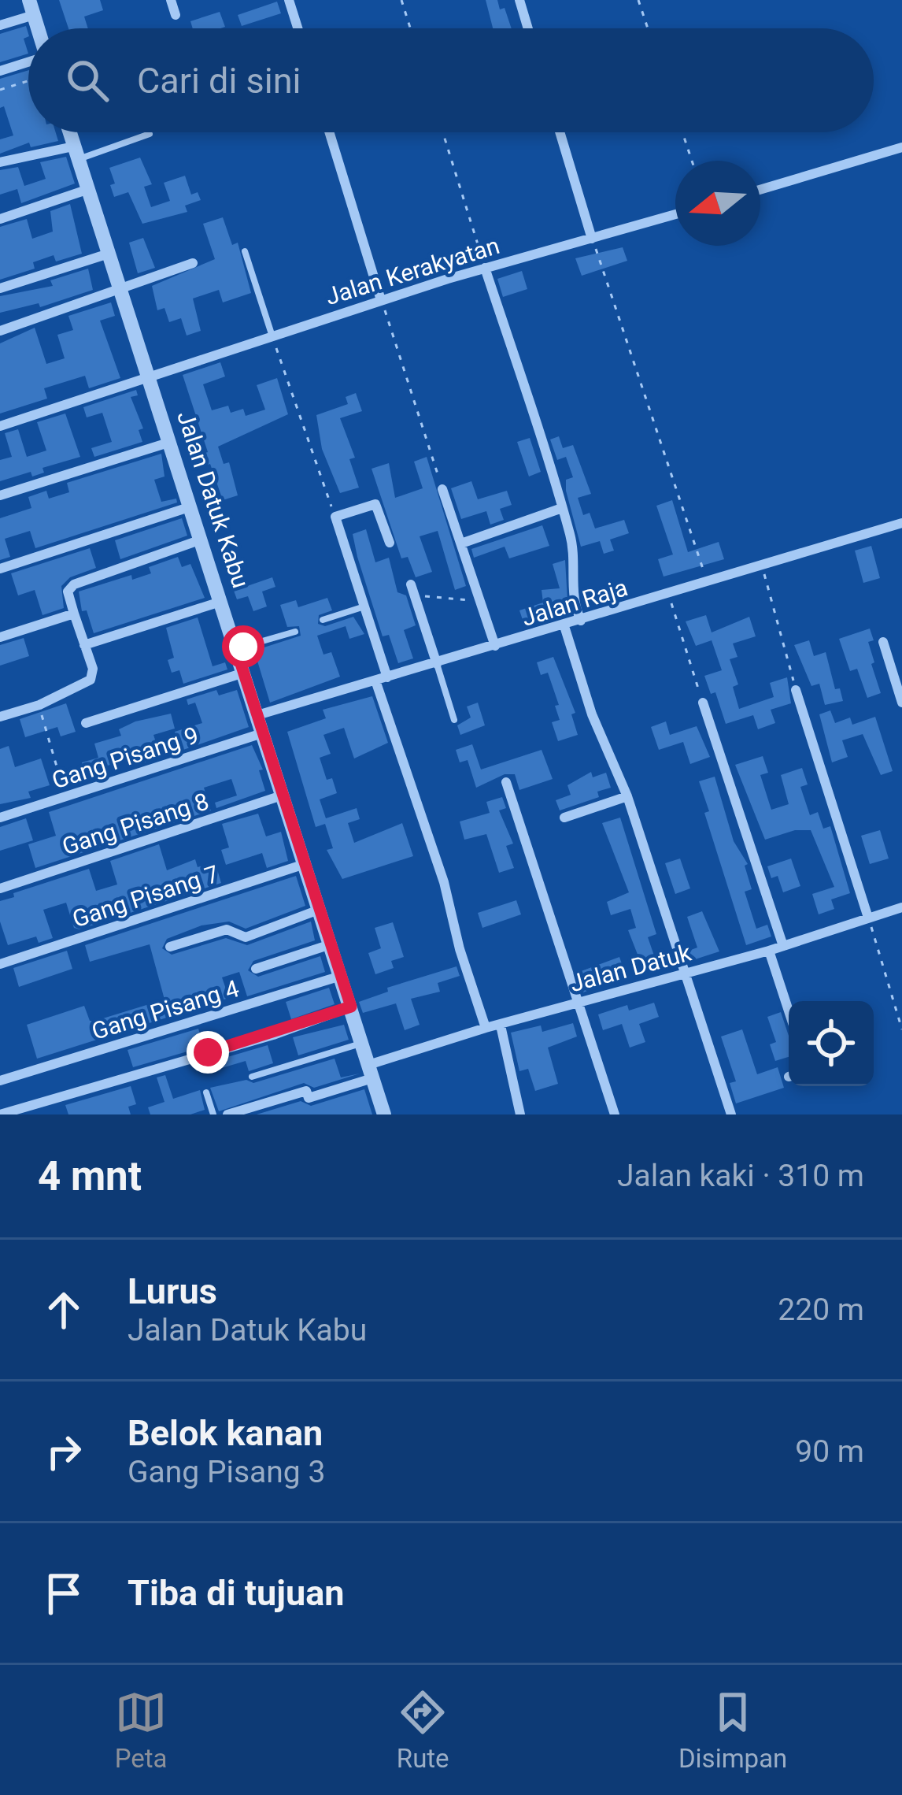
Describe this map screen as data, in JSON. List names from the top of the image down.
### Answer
{
  "streets": {
    "street": [
      "Jalan Kerakyatan",
      "Jalan Datuk Kabu",
      "Jalan Raja",
      "Gang Pisang 9",
      "Gang Pisang 8",
      "Gang Pisang 7",
      "Jalan Datuk",
      "Gang Pisang 4"
    ]
  },
  "crossings": [
    ["Jalan Kerakyatan", "Jalan Datuk Kabu"],
    ["Jalan Datuk Kabu", "Jalan Raja"],
    ["Jalan Datuk Kabu", "Gang Pisang 9"],
    ["Jalan Datuk Kabu", "Gang Pisang 8"],
    ["Jalan Datuk Kabu", "Gang Pisang 7"],
    ["Jalan Datuk Kabu", "Jalan Datuk"],
    ["Jalan Datuk Kabu", "Gang Pisang 4"]
  ],
  "north": "left",
  "page": {
    "search": "Cari di sini",
    "heading": ["4 mnt", "Jalan kaki · 310 m"],
    "list": [
      ["Lurus", "Jalan Datuk Kabu", "220 m"],
      ["Belok kanan", "Gang Pisang 3", "90 m"],
      "Tiba di tujuan"
    ],
    "nav": ["Peta", "Rute", "Disimpan"]
  }
}
